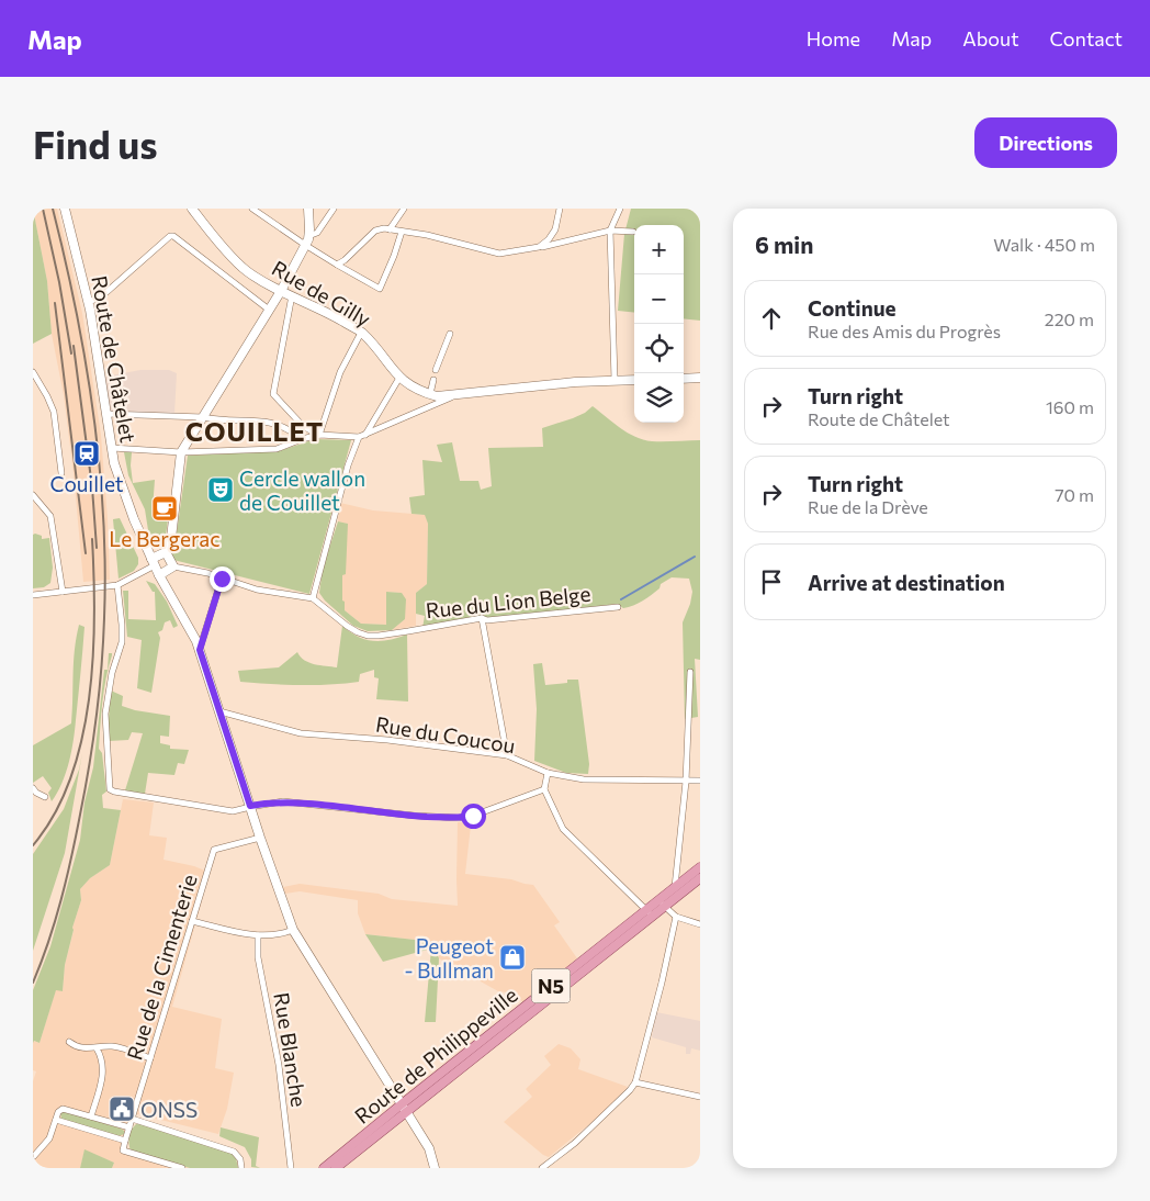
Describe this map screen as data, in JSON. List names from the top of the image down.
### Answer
{
  "streets": {
    "main road": [
      "Rue de Gilly",
      "Route de Châtelet",
      "N5",
      "Route de Philippeville"
    ],
    "street": [
      "Rue du Lion Belge",
      "Rue du Coucou",
      "Rue de la Cimenterie",
      "Rue Blanche"
    ]
  },
  "crossings": [
    ["Route de Châtelet", "Rue du Coucou"],
    ["Route de Châtelet", "Rue de la Cimenterie"],
    ["Route de Châtelet", "Route de Philippeville"]
  ],
  "districts": ["COUILLET"],
  "places": {
    "station": ["Couillet"],
    "theatre": ["Cercle wallon de Couillet"],
    "cafe": ["Le Bergerac"],
    "shop": ["Peugeot - Bullman"],
    "public building": ["ONSS"]
  },
  "page": {
    "header": "Map",
    "nav": [
      "Home",
      "Map",
      "About",
      "Contact"
    ],
    "buttons": "Directions",
    "title": "Find us",
    "heading": ["6 min", "Walk · 450 m"],
    "map_buttons": ["+", "−"],
    "list": [
      ["Continue", "Rue des Amis du Progrès", "220 m"],
      ["Turn right", "Route de Châtelet", "160 m"],
      ["Turn right", "Rue de la Drève", "70 m"],
      "Arrive at destination"
    ]
  }
}
